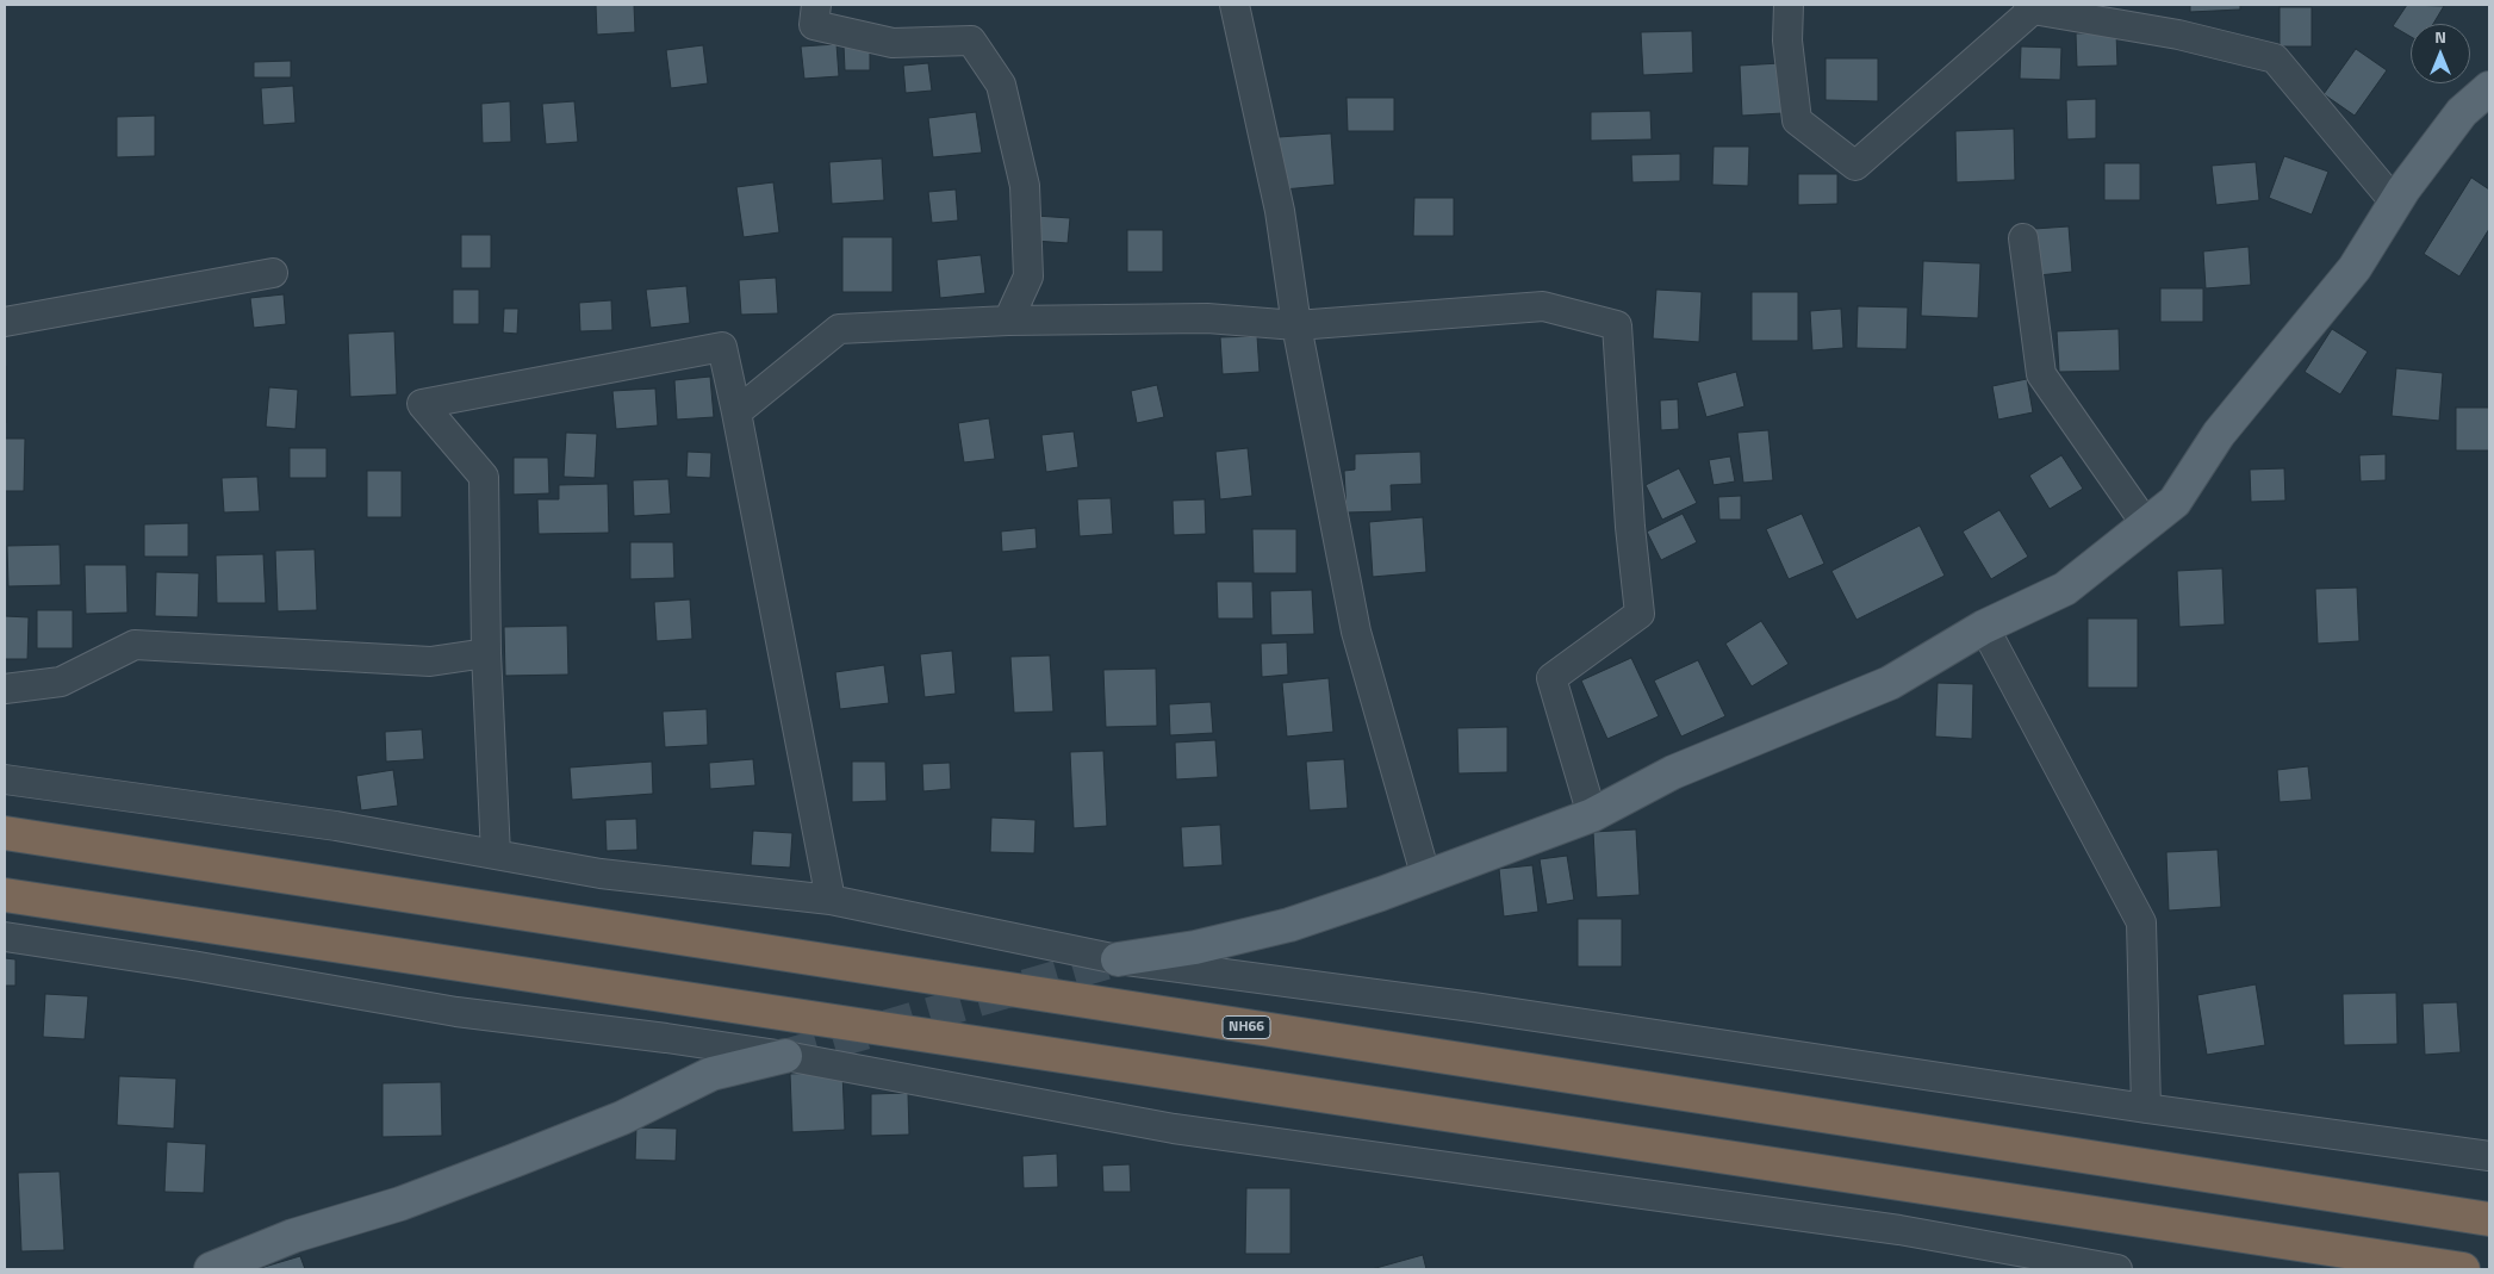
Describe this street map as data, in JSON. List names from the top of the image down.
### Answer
{
  "streets": {
    "highway": ["NH66"]
  },
  "north": "top"
}
